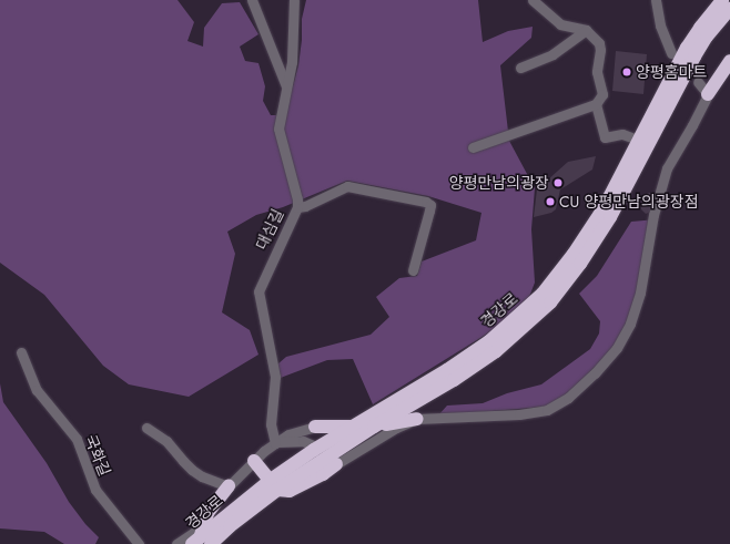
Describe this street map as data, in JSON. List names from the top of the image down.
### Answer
{
  "streets": {
    "highway": ["경강로"],
    "street": ["대심길", "국화길"]
  },
  "places": ["양평홈마트", "양평만남의광장", "CU 양평만남의광장점"]
}
